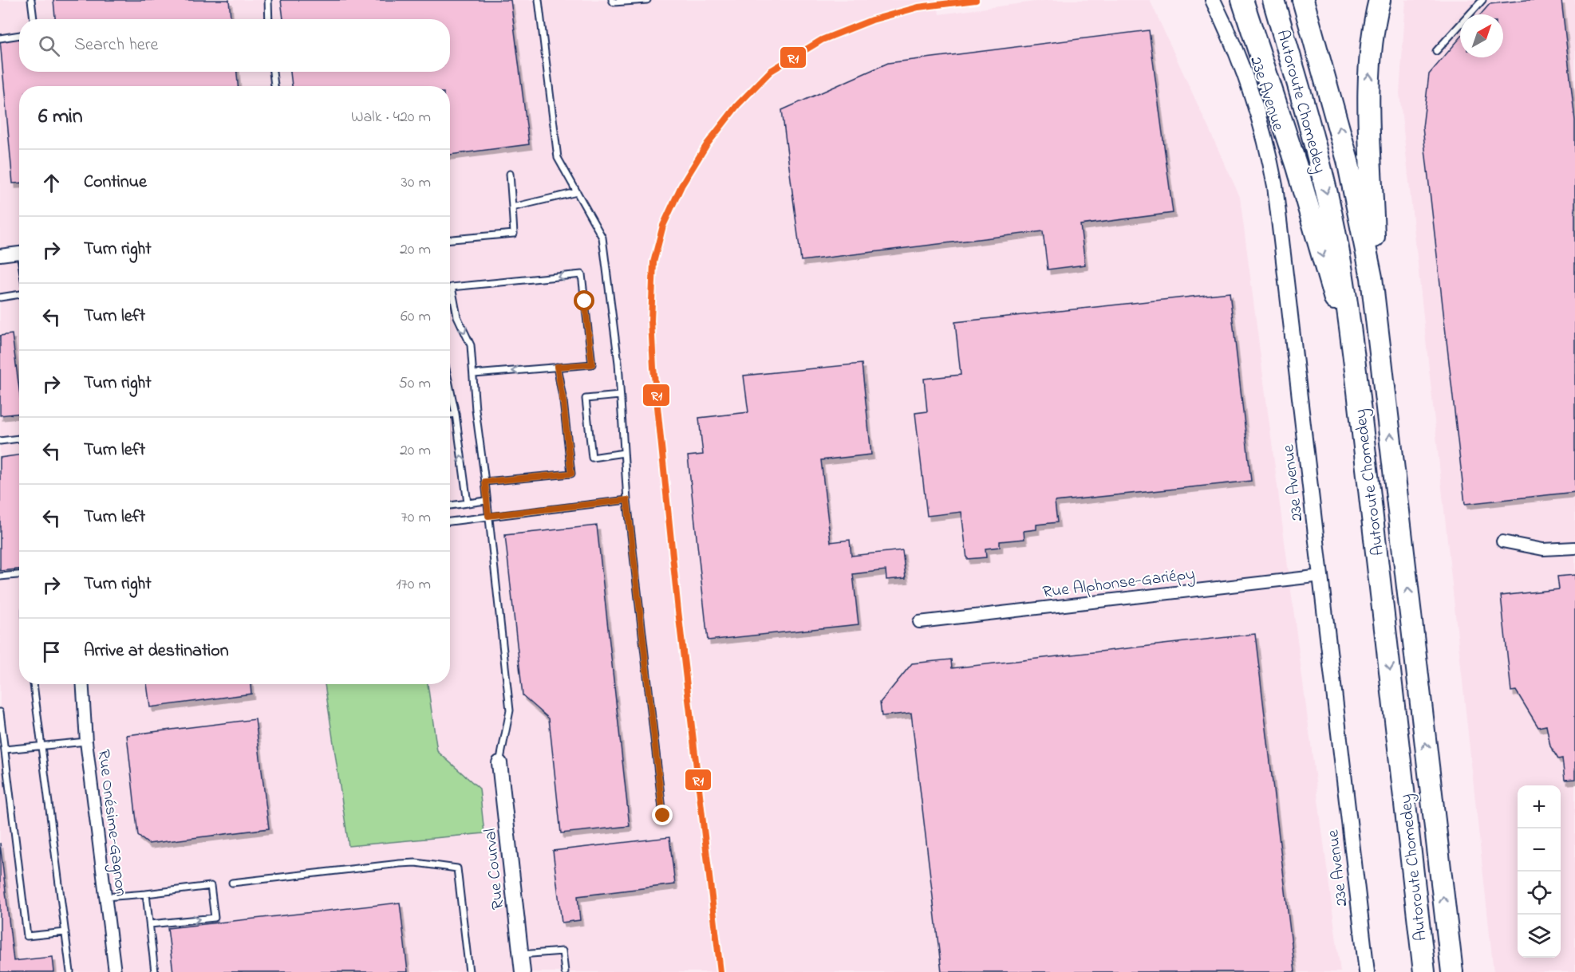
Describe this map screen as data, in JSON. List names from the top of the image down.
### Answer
{
  "streets": {
    "highway": ["Autoroute Chomedey"],
    "street": [
      "23e Avenue",
      "Rue Alphonse-Gariépy",
      "Rue Onésime-Gagnon",
      "Rue Courval"
    ]
  },
  "crossings": [
    ["23e Avenue", "Rue Alphonse-Gariépy"]
  ],
  "lines": ["transit line R1"],
  "north": "top right",
  "page": {
    "search": "Search here",
    "heading": ["6 min", "Walk · 420 m"],
    "list": [
      ["Continue", "30 m"],
      ["Turn right", "20 m"],
      ["Turn left", "60 m"],
      ["Turn right", "50 m"],
      ["Turn left", "20 m"],
      ["Turn left", "70 m"],
      ["Turn right", "170 m"],
      "Arrive at destination"
    ],
    "map_buttons": ["+", "−"]
  }
}
